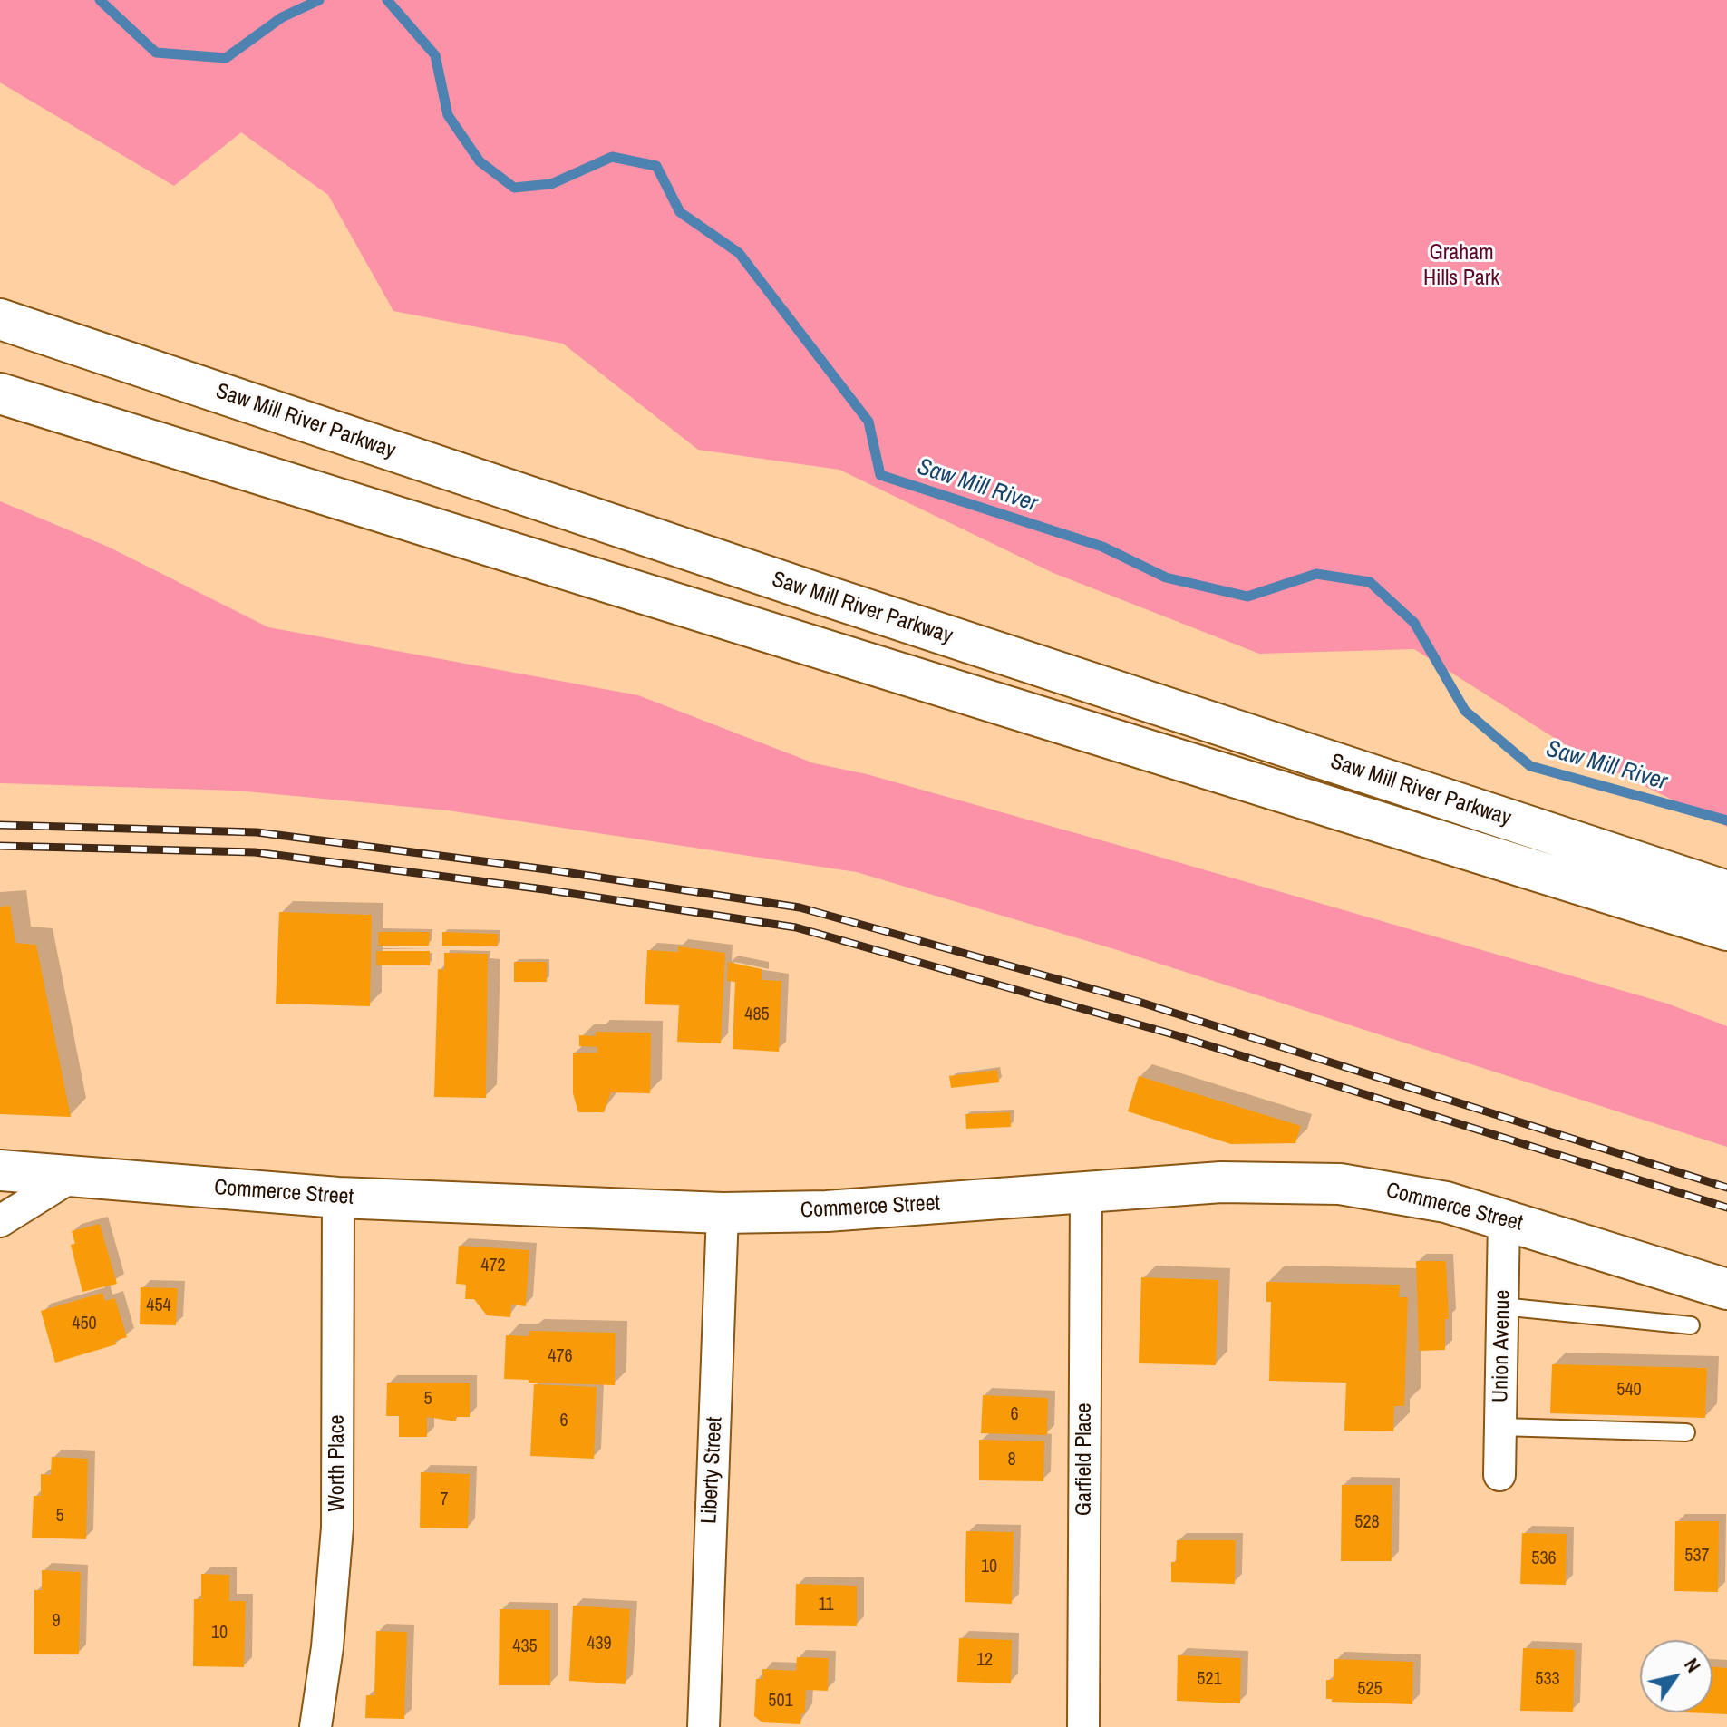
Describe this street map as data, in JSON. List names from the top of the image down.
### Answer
{
  "streets": {
    "main road": ["Saw Mill River Parkway", "Commerce Street"],
    "street": [
      "Union Avenue",
      "Garfield Place",
      "Worth Place",
      "Liberty Street"
    ]
  },
  "crossings": [
    ["Commerce Street", "Union Avenue"],
    ["Commerce Street", "Garfield Place"],
    ["Commerce Street", "Worth Place"],
    ["Commerce Street", "Liberty Street"]
  ],
  "water": ["Saw Mill River"],
  "parks": ["Graham Hills Park"],
  "house_numbers": [
    "485",
    "472",
    "454",
    "450",
    "476",
    "540",
    "5",
    "6",
    "6",
    "8",
    "7",
    "5",
    "528",
    "537",
    "536",
    "10",
    "11",
    "9",
    "10",
    "439",
    "435",
    "12",
    "521",
    "533",
    "525",
    "501"
  ],
  "north": "top right"
}
